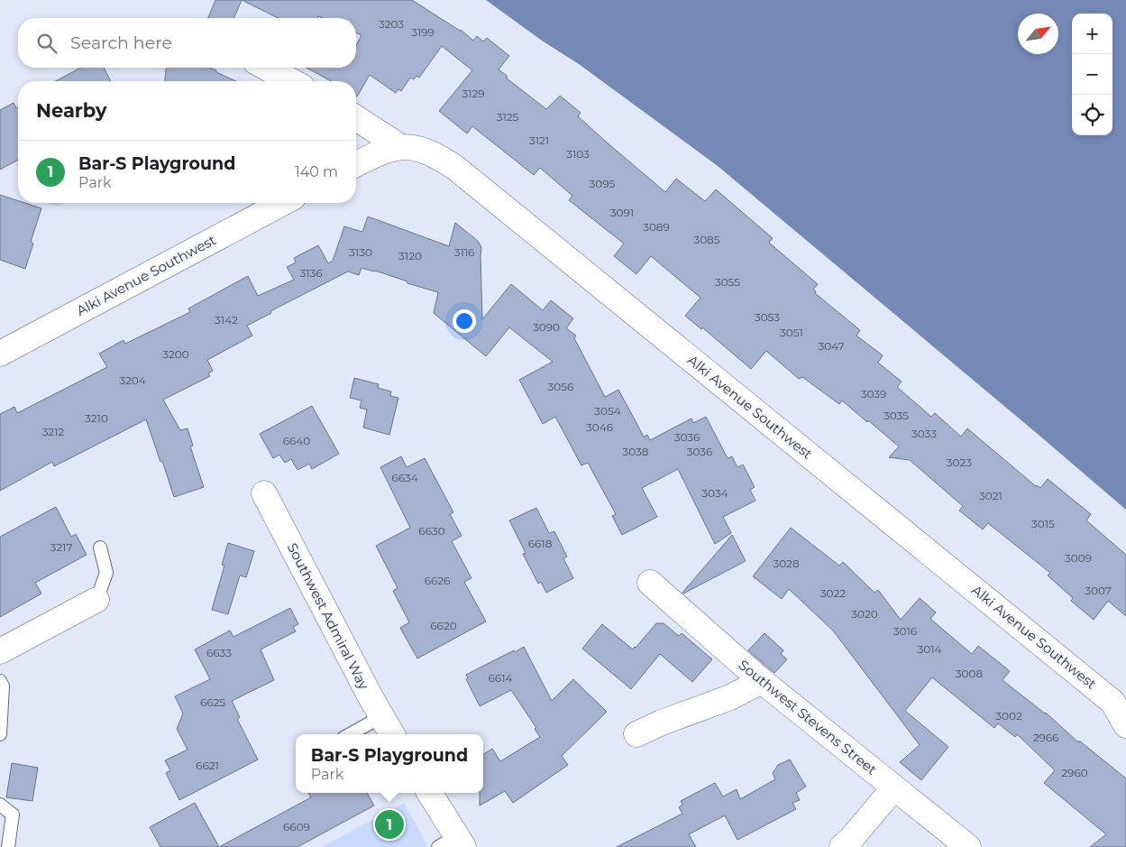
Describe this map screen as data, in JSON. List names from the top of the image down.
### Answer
{
  "streets": {
    "street": ["Alki Avenue Southwest", "Southwest Admiral Way", "Southwest Stevens Street"]
  },
  "house_numbers": [
    "3203",
    "3199",
    "3129",
    "3125",
    "3121",
    "3103",
    "3095",
    "3091",
    "3089",
    "3085",
    "3130",
    "3116",
    "3120",
    "3136",
    "3055",
    "3053",
    "3142",
    "3090",
    "3051",
    "3047",
    "3200",
    "3204",
    "3056",
    "3039",
    "3054",
    "3035",
    "3210",
    "3046",
    "3212",
    "3033",
    "3036",
    "6640",
    "3038",
    "3036",
    "3023",
    "6634",
    "3034",
    "3021",
    "3015",
    "6630",
    "6618",
    "3217",
    "3009",
    "3028",
    "6626",
    "3007",
    "3022",
    "3020",
    "6620",
    "3016",
    "3014",
    "6633",
    "3008",
    "6614",
    "6625",
    "3002",
    "2966",
    "6621",
    "2960",
    "6609"
  ],
  "north": "top right",
  "page": {
    "map_buttons": ["+", "−"],
    "search": "Search here",
    "heading": "Nearby",
    "list": [
      {
        "mark": "1",
        "name": "Bar-S Playground",
        "note": "Park",
        "value": "140 m"
      }
    ],
    "popup": ["Bar-S Playground", "Park"],
    "pins": "1"
  }
}
